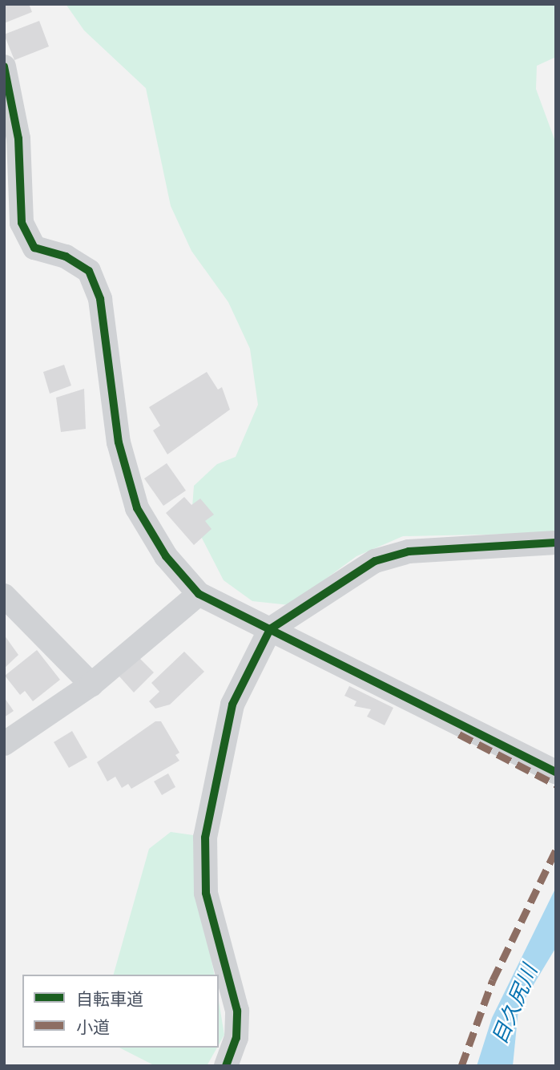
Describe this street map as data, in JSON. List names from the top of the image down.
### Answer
{
  "water": ["目久尻川"],
  "legend": ["自転車道", "小道"]
}
